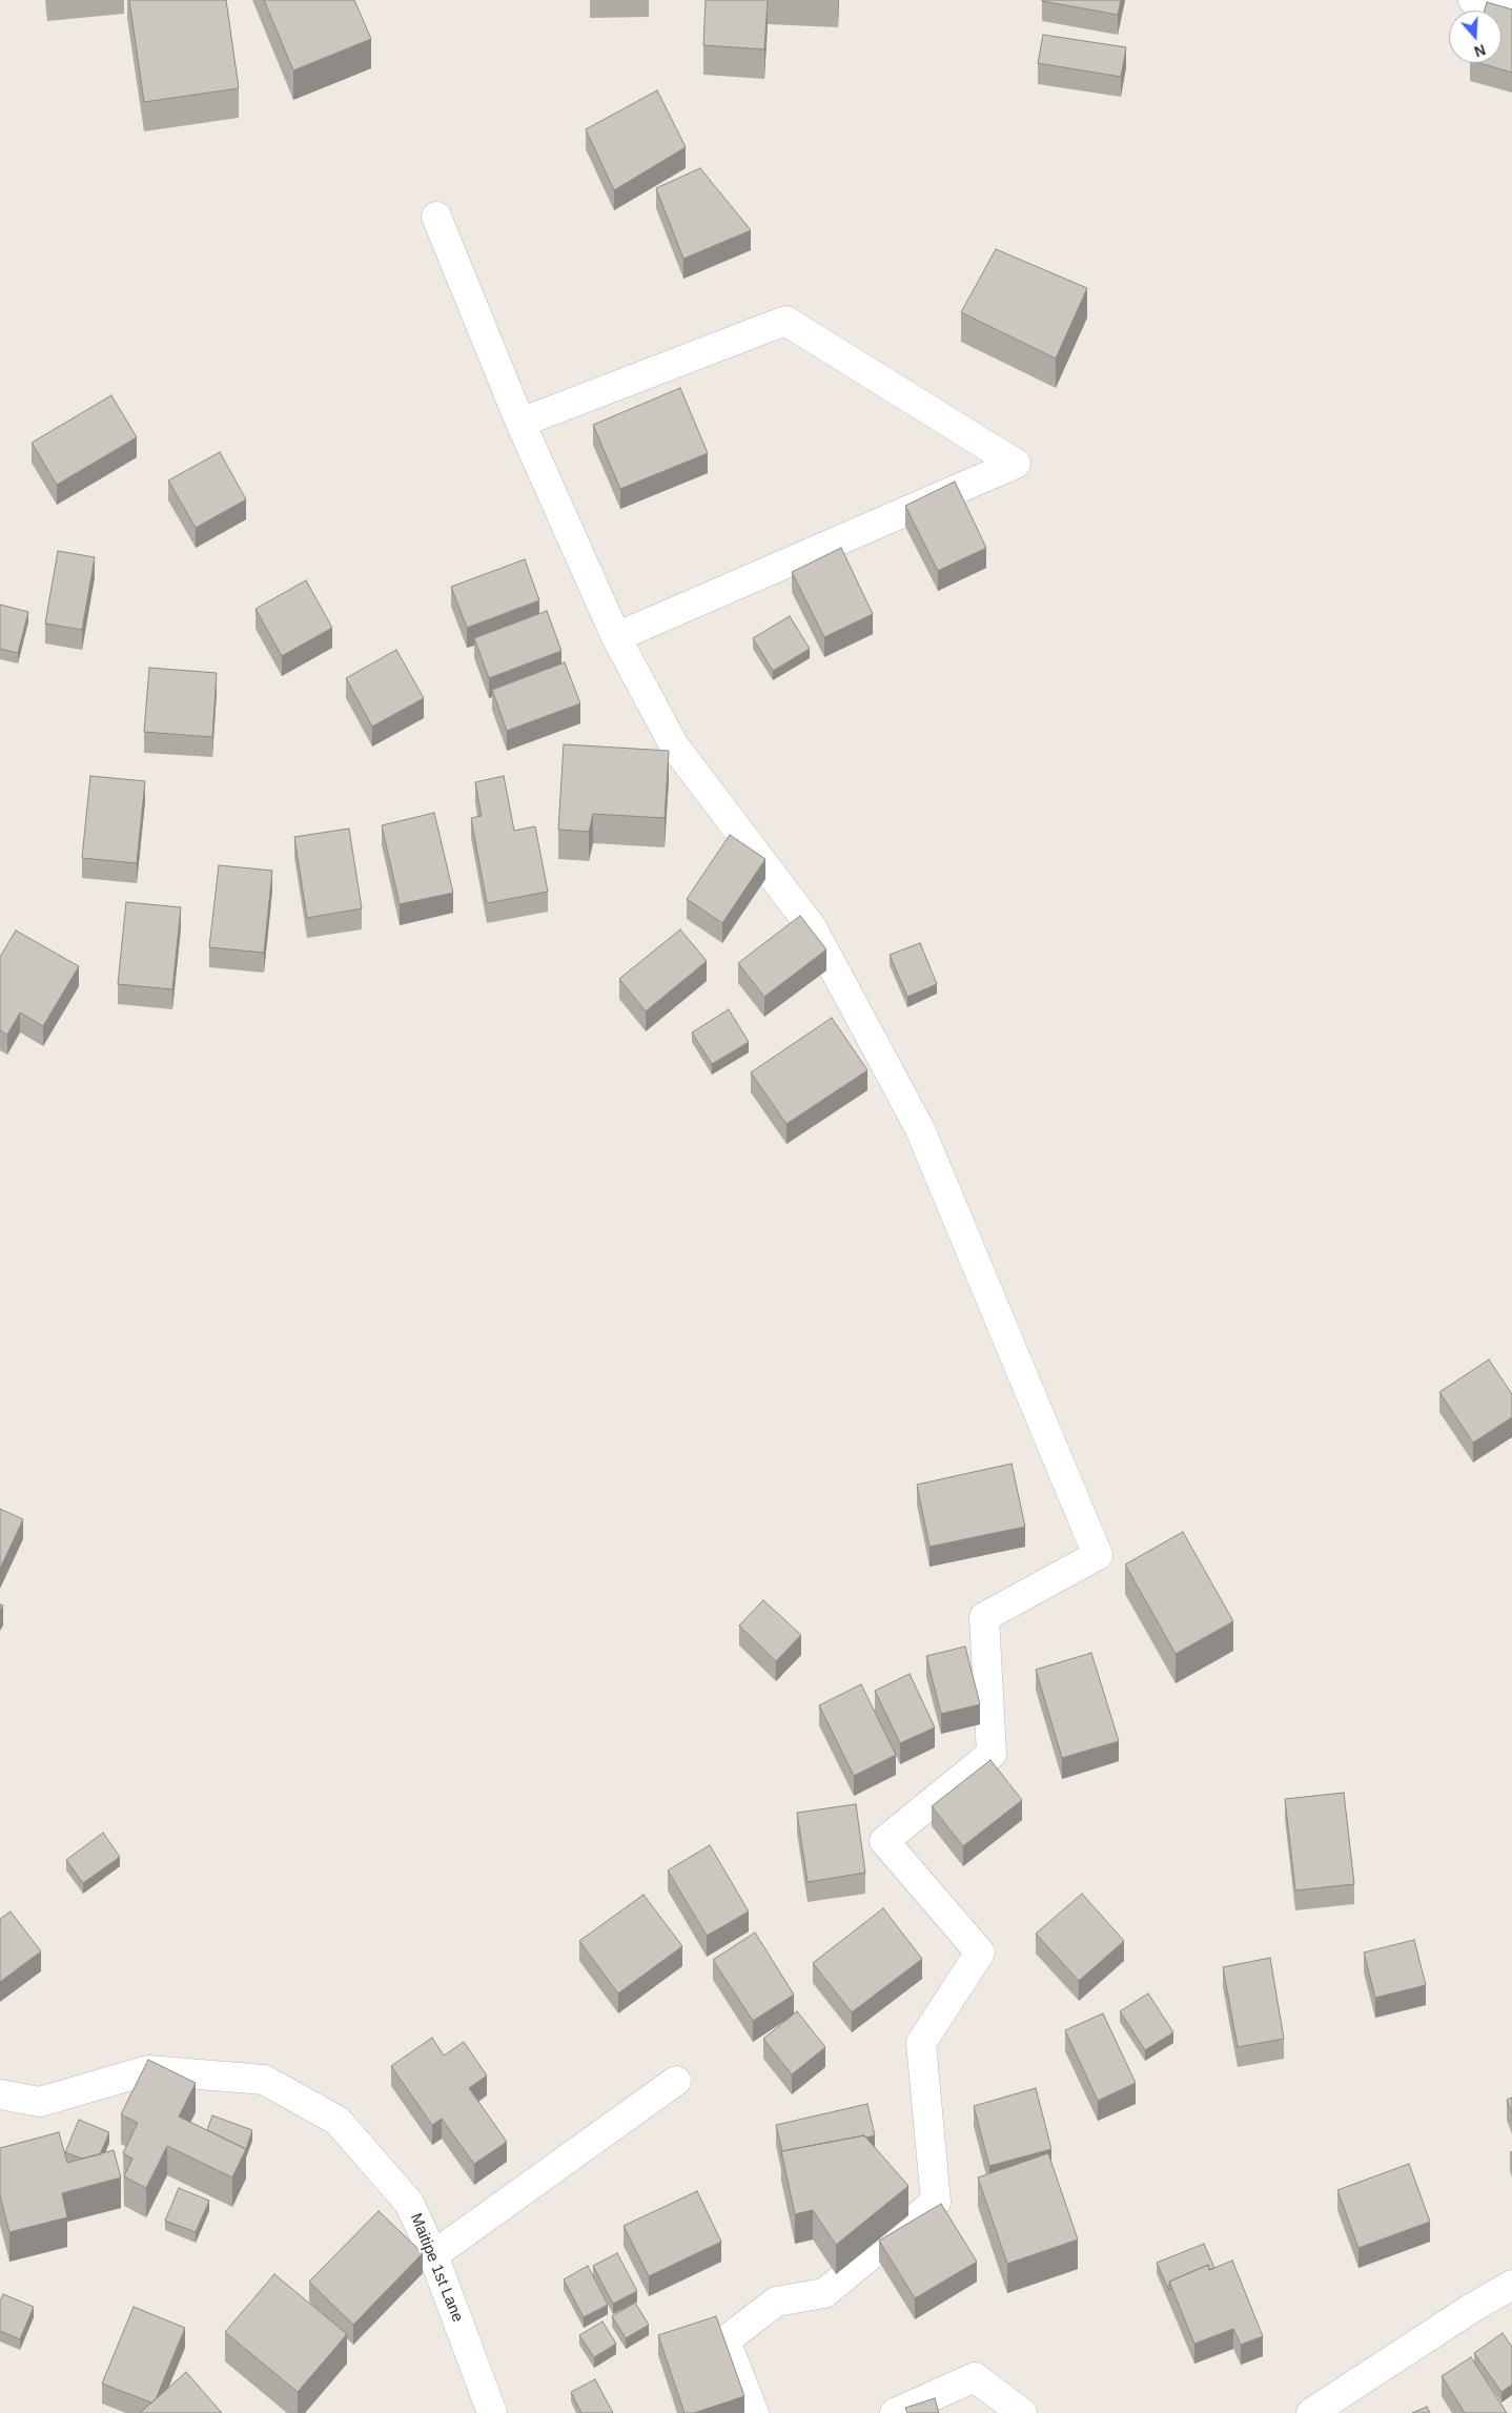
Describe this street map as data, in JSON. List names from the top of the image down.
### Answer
{
  "streets": {
    "street": ["Maitipe 1st Lane"]
  },
  "north": "bottom"
}
